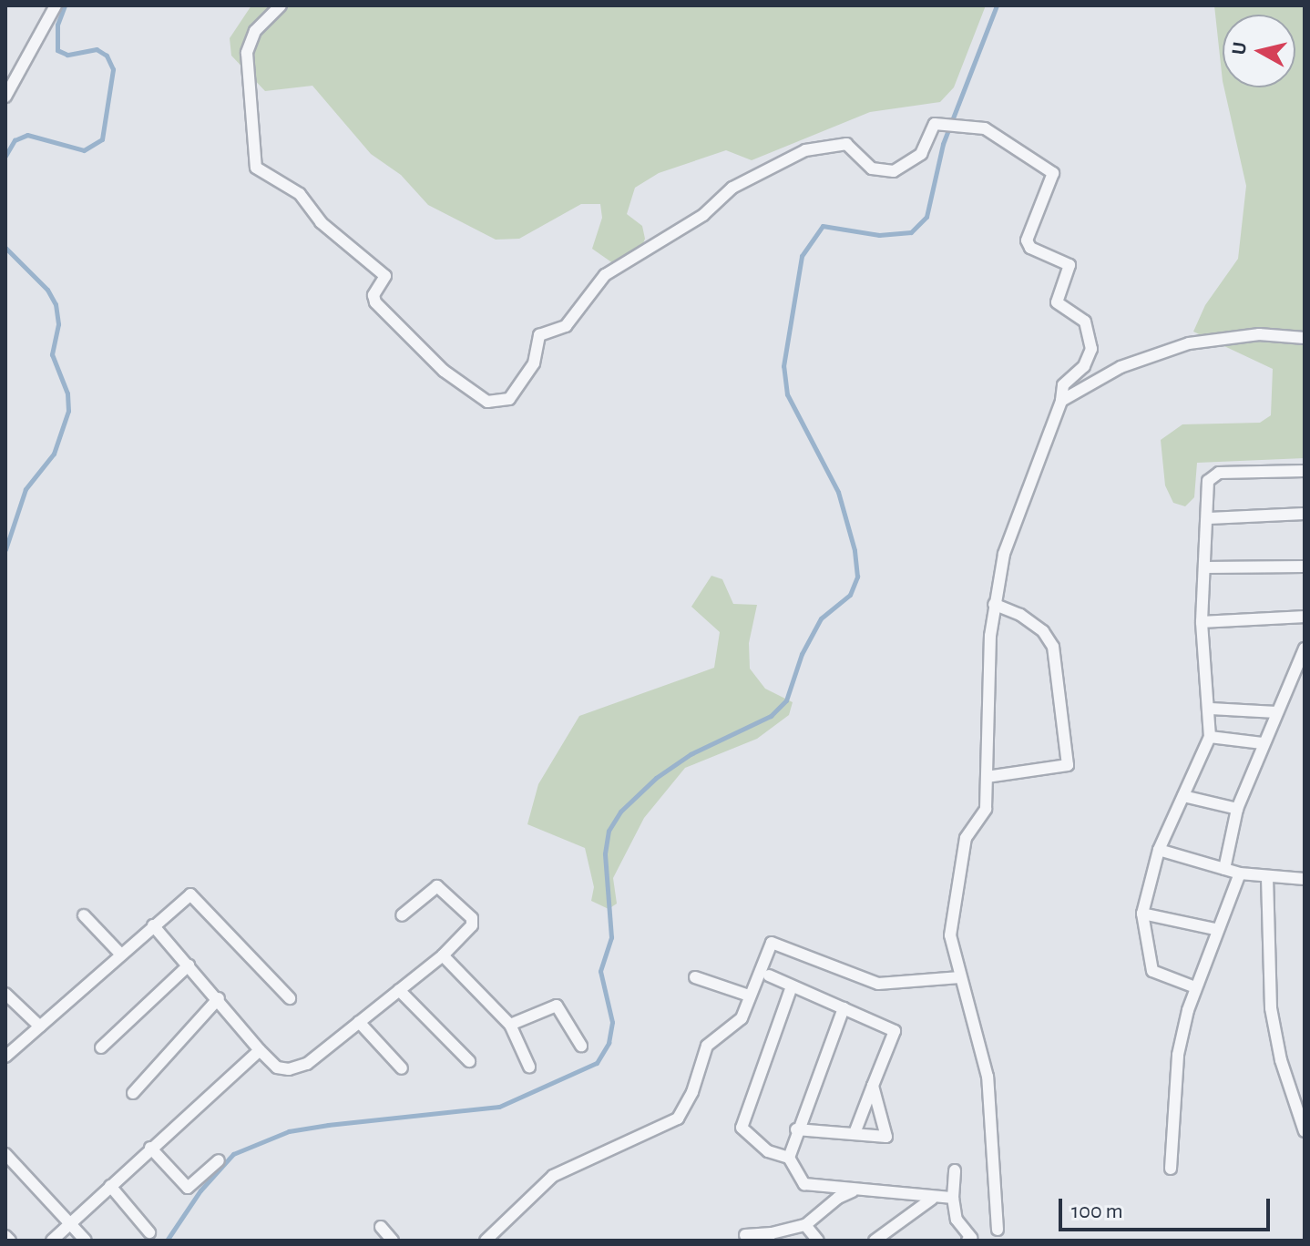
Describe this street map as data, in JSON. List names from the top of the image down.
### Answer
{
  "scale_bar": "100 m",
  "north": "left"
}
